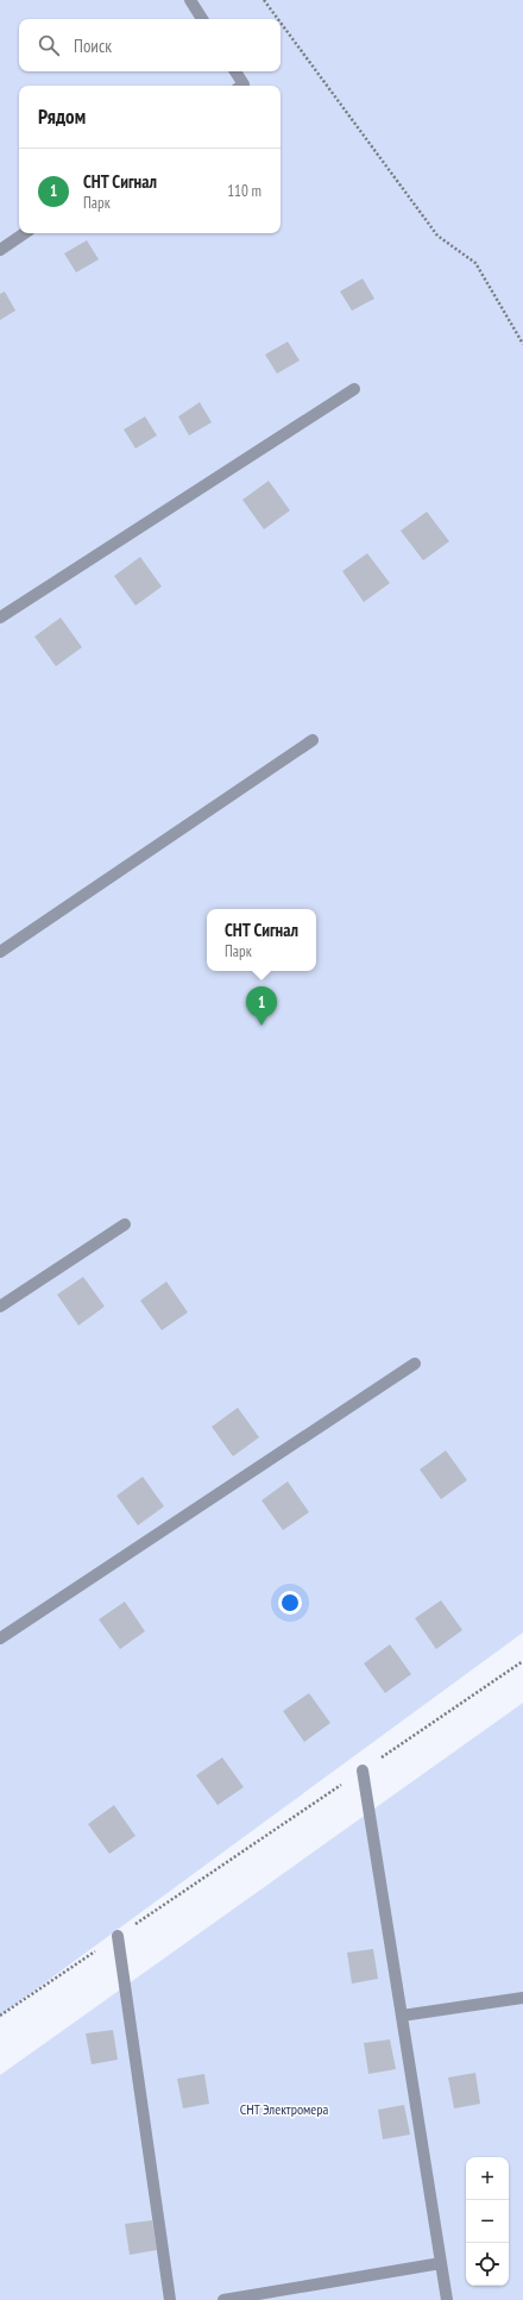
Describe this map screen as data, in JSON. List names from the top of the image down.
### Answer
{
  "parks": ["СНТ Электромера"],
  "page": {
    "search": "Поиск",
    "heading": "Рядом",
    "list": [
      {
        "mark": "1",
        "name": "СНТ Сигнал",
        "note": "Парк",
        "value": "110 m"
      }
    ],
    "popup": ["СНТ Сигнал", "Парк"],
    "pins": "1",
    "map_buttons": ["+", "−"]
  }
}
